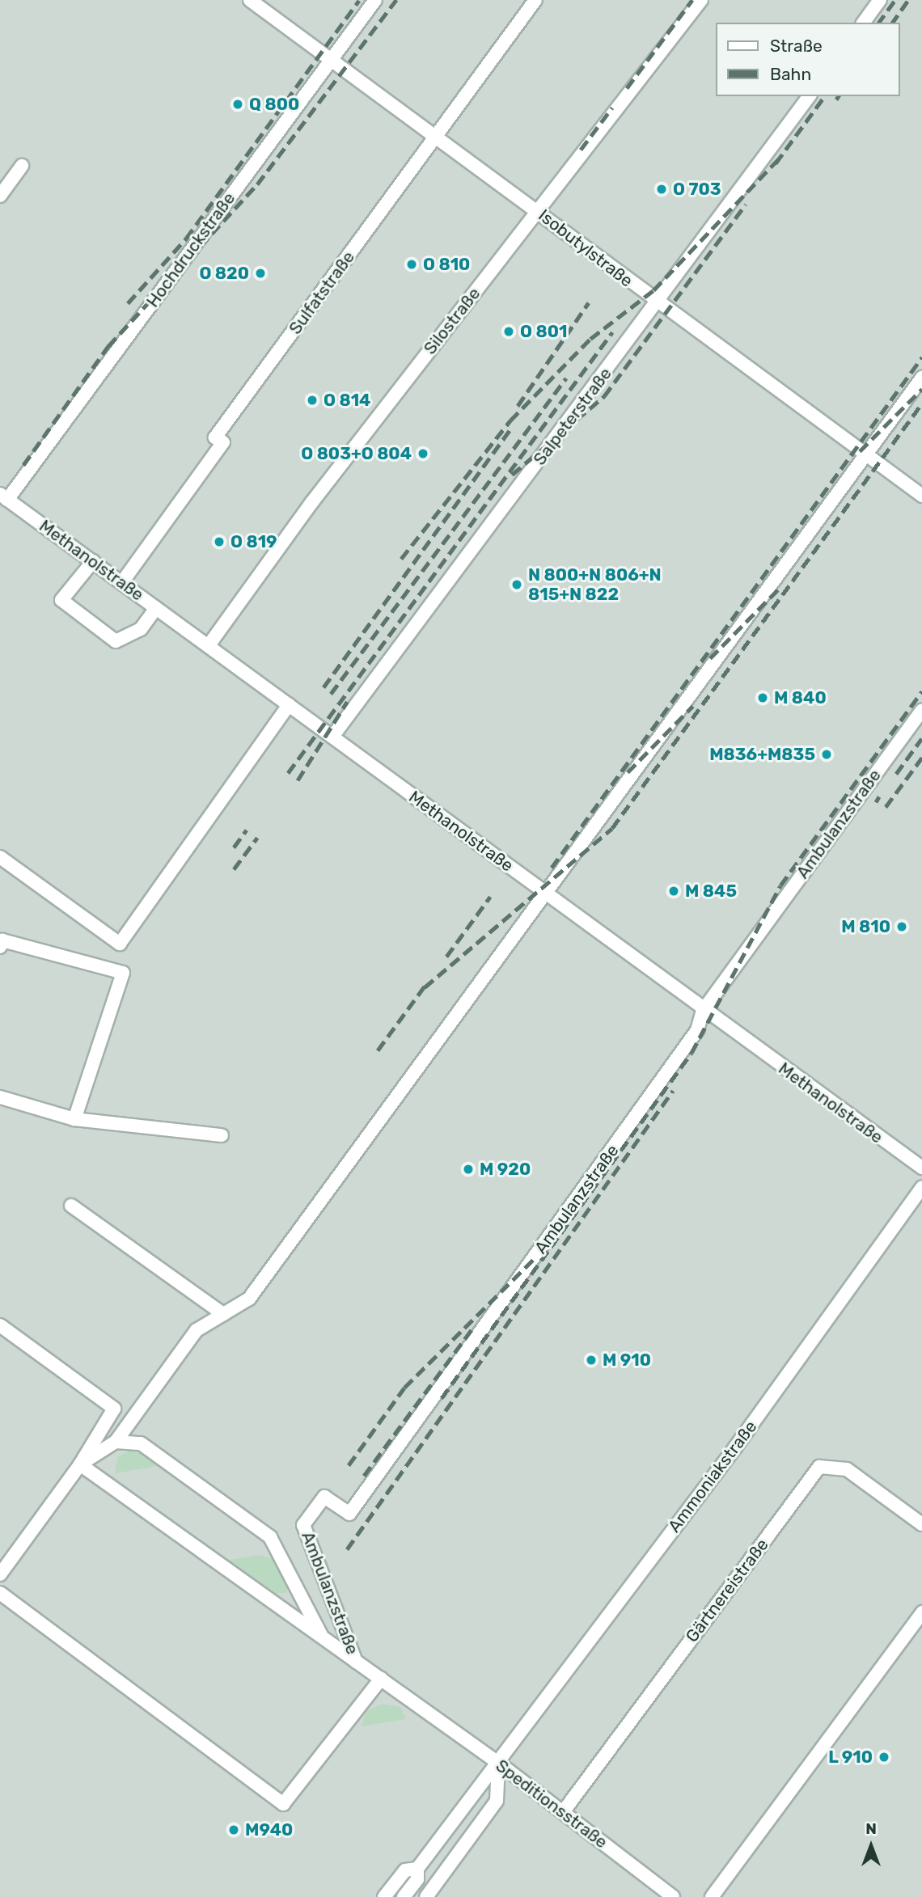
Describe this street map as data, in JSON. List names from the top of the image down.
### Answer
{
  "streets": {
    "street": [
      "Isobutylstraße",
      "Hochdruckstraße",
      "Sulfatstraße",
      "Silostraße",
      "Salpeterstraße",
      "Methanolstraße",
      "Ambulanzstraße",
      "Ammoniakstraße",
      "Gärtnereistraße",
      "Speditionsstraße"
    ]
  },
  "crossings": [
    ["Isobutylstraße", "Hochdruckstraße"],
    ["Isobutylstraße", "Sulfatstraße"],
    ["Isobutylstraße", "Silostraße"],
    ["Isobutylstraße", "Salpeterstraße"],
    ["Hochdruckstraße", "Methanolstraße"],
    ["Sulfatstraße", "Methanolstraße"],
    ["Silostraße", "Methanolstraße"],
    ["Salpeterstraße", "Methanolstraße"],
    ["Methanolstraße", "Ambulanzstraße"],
    ["Ambulanzstraße", "Speditionsstraße"],
    ["Ammoniakstraße", "Speditionsstraße"],
    ["Gärtnereistraße", "Speditionsstraße"]
  ],
  "places": [
    "Q 800",
    "O 703",
    "O 810",
    "O 820",
    "O 801",
    "O 814",
    "O 803+O 804",
    "O 819",
    "N 800+N 806+N 815+N 822",
    "M 840",
    "M836+M835",
    "M 845",
    "M 810",
    "M 920",
    "M 910",
    "L 910",
    "M940"
  ],
  "legend": ["Straße", "Bahn"],
  "north": "top"
}
